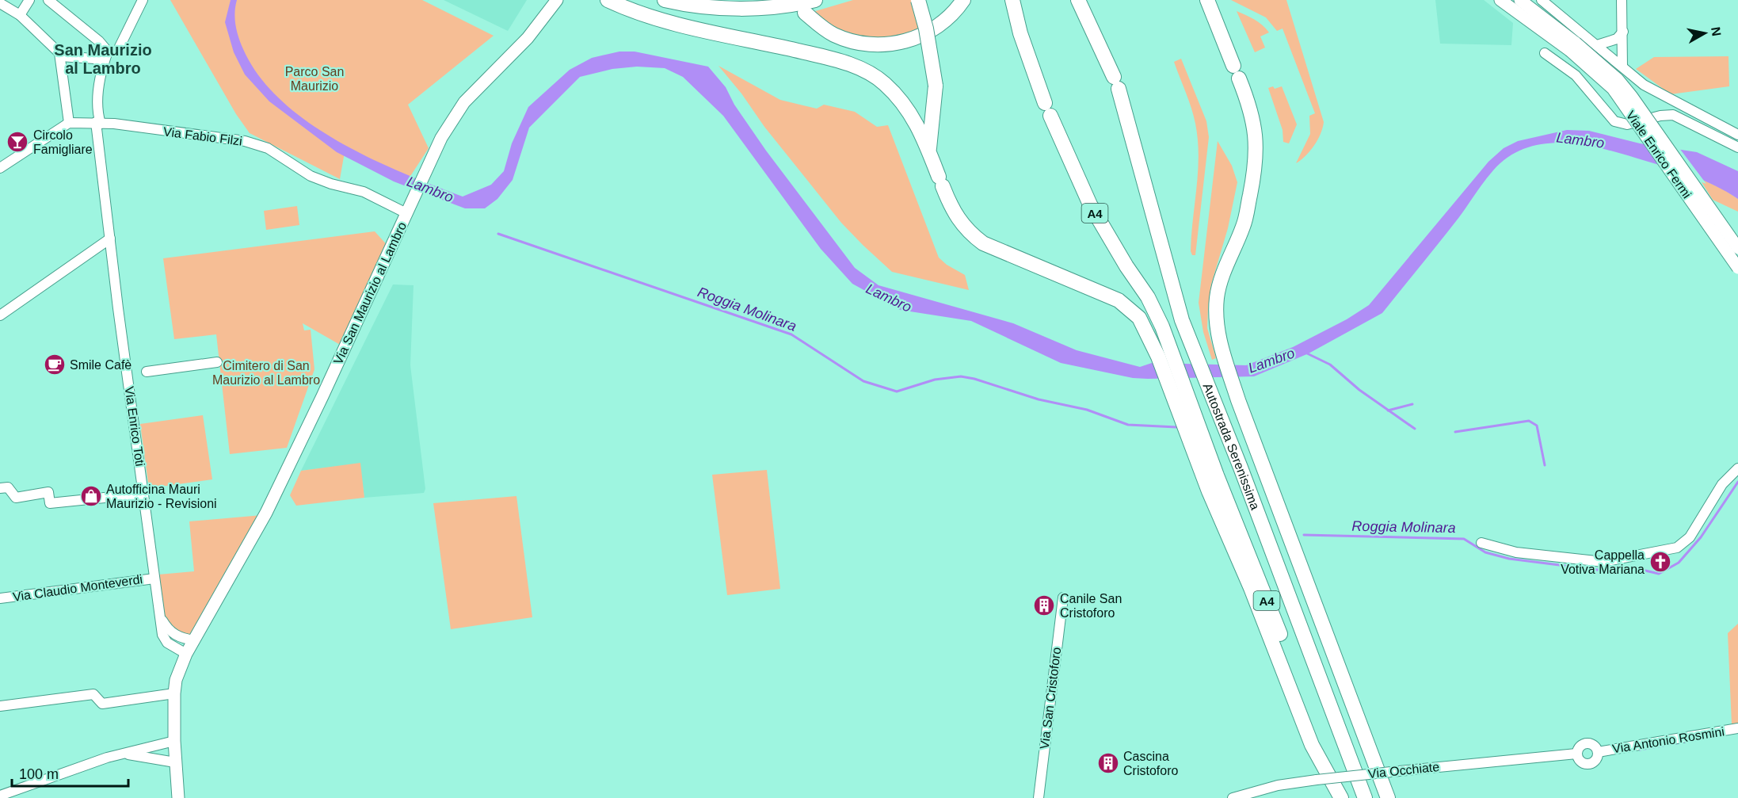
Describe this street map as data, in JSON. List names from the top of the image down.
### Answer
{
  "streets": {
    "highway": ["A4", "Autostrada Serenissima"],
    "main road": ["Viale Enrico Fermi", "Via San Maurizio al Lambro"],
    "street": [
      "Via Fabio Filzi",
      "Via Enrico Toti",
      "Via Claudio Monteverdi",
      "Via San Cristoforo",
      "Via Antonio Rosmini",
      "Via Occhiate"
    ]
  },
  "crossings": [
    ["Via Fabio Filzi", "Via San Maurizio al Lambro"],
    ["Via Fabio Filzi", "Via Enrico Toti"],
    ["Via San Maurizio al Lambro", "Via Enrico Toti"],
    ["Via Enrico Toti", "Via Claudio Monteverdi"],
    ["Via Antonio Rosmini", "Via Occhiate"]
  ],
  "districts": ["San Maurizio al Lambro"],
  "water": ["Lambro", "Roggia Molinara"],
  "parks": ["Parco San Maurizio", "Cimitero di San Maurizio al Lambro"],
  "places": {
    "bar": ["Circolo Famigliare"],
    "cafe": ["Smile Cafè"],
    "shop": ["Autofficina Mauri Maurizio - Revisioni"],
    "church": ["Cappella Votiva Mariana"],
    "building": ["Canile San Cristoforo", "Cascina Cristoforo"]
  },
  "scale_bar": "100 m",
  "north": "right"
}
